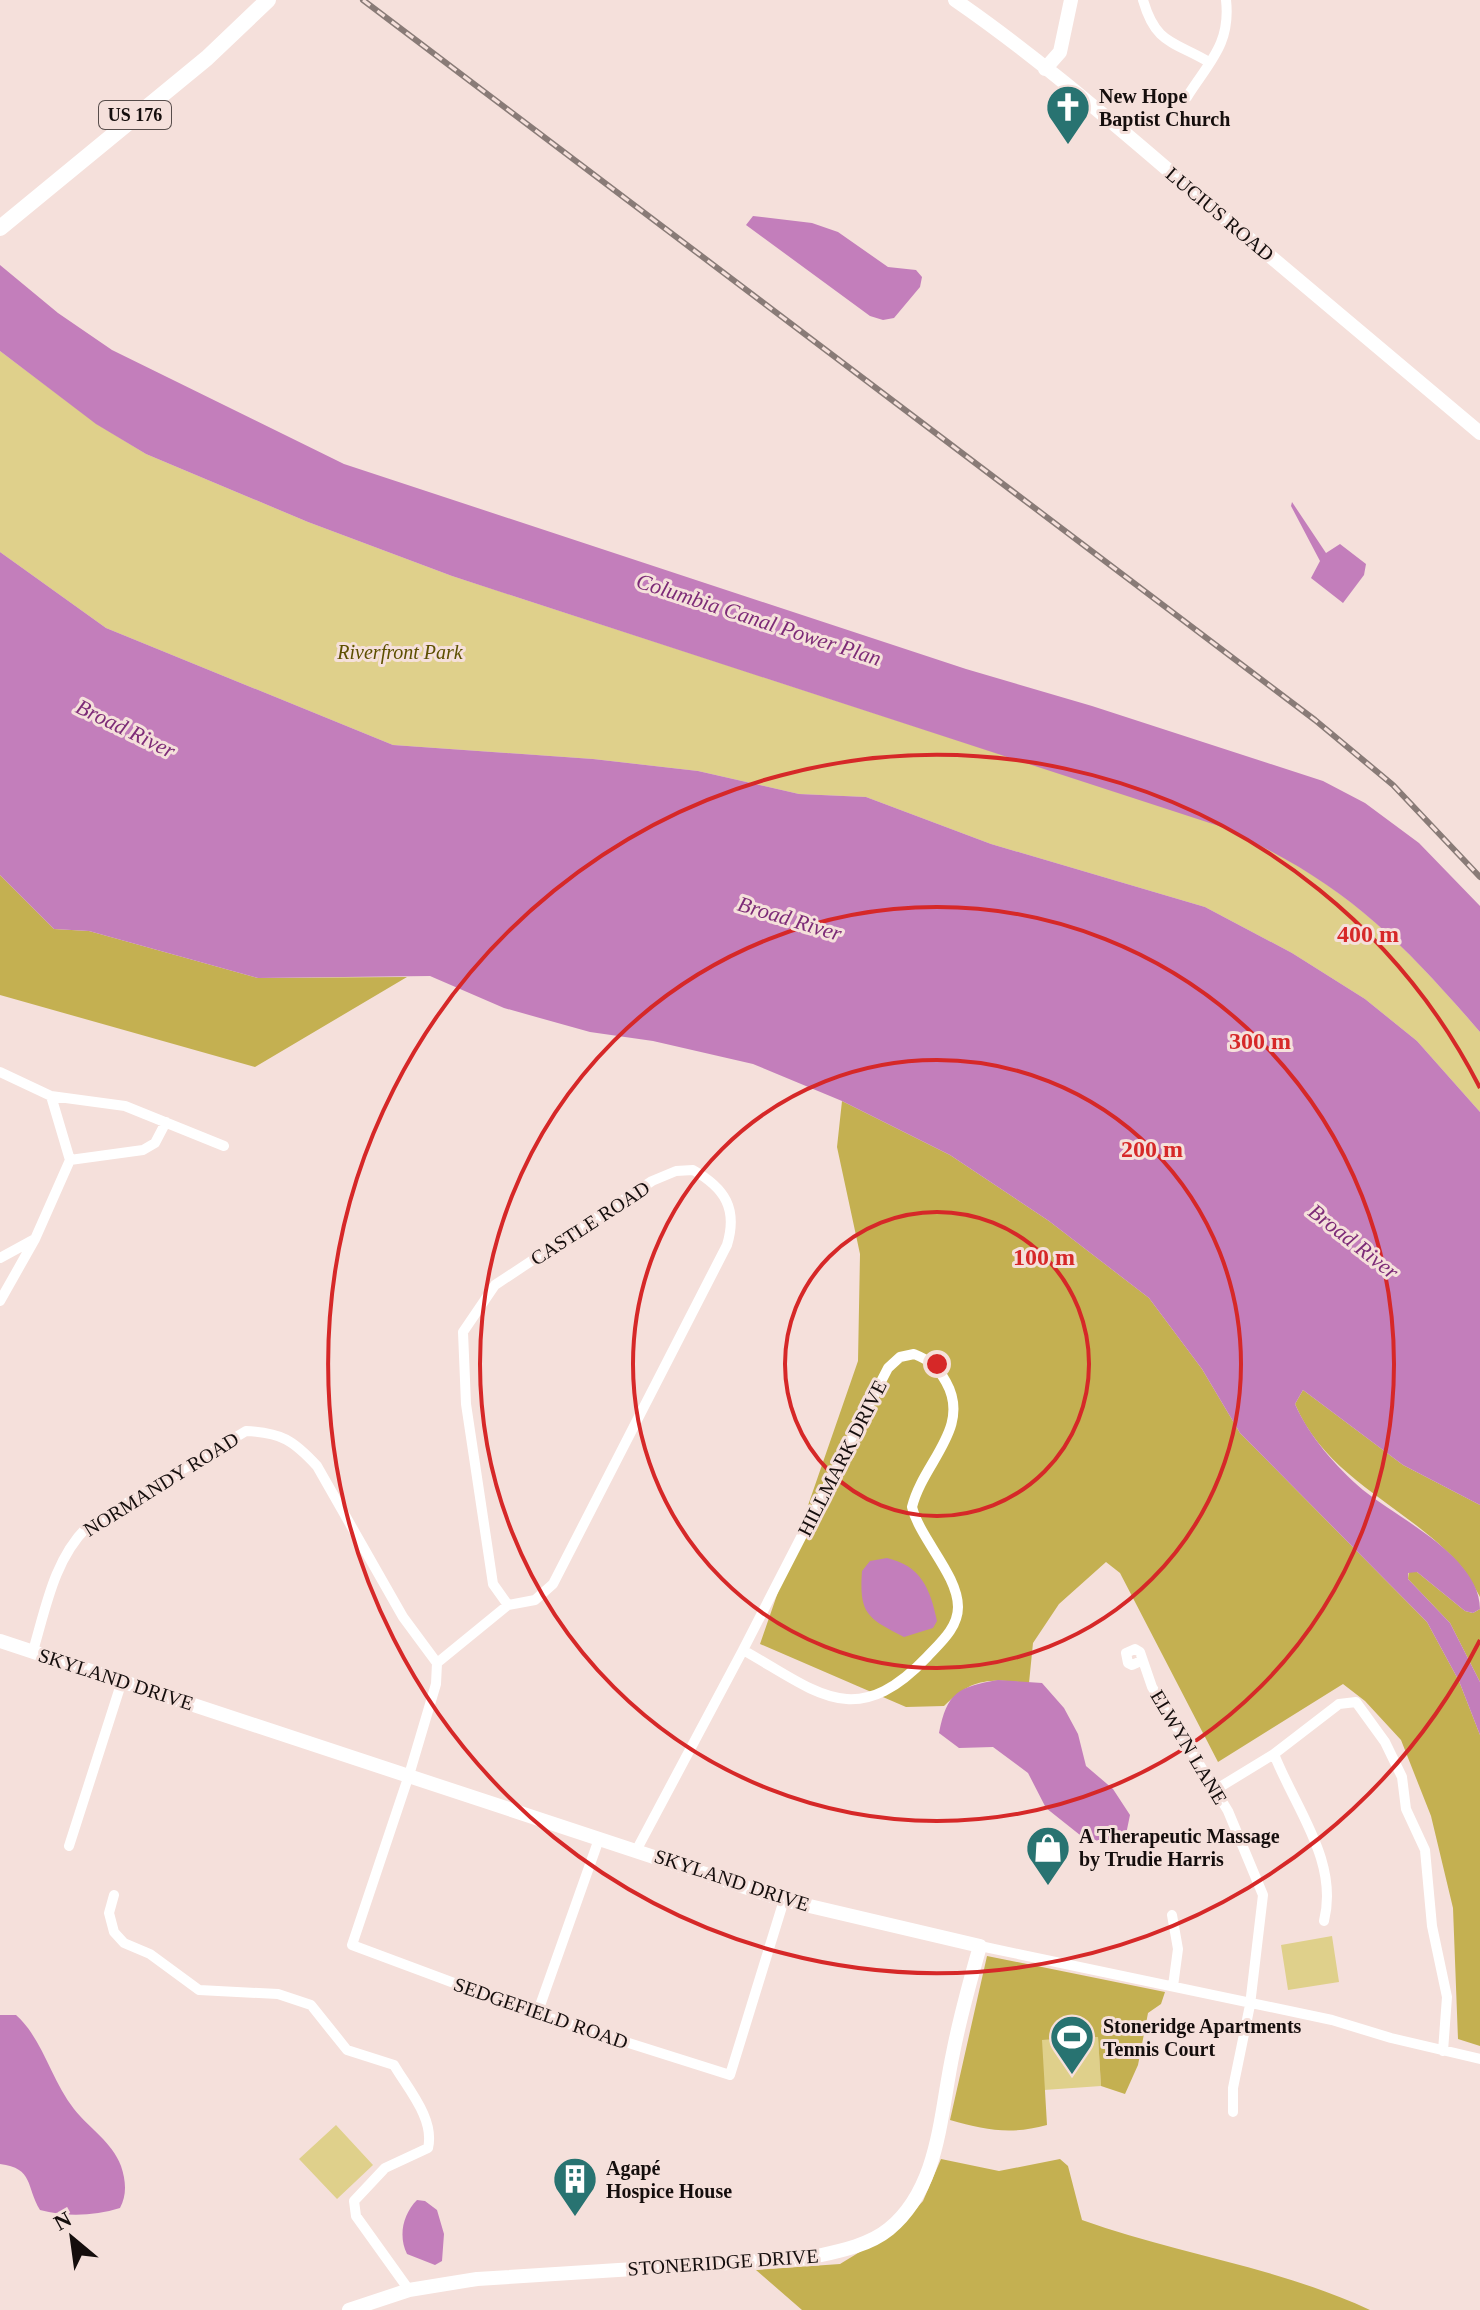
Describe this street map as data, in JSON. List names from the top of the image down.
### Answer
{
  "streets": {
    "main road": ["US 176"],
    "street": [
      "LUCIUS ROAD",
      "CASTLE ROAD",
      "HILLMARK DRIVE",
      "NORMANDY ROAD",
      "SKYLAND DRIVE",
      "ELWYN LANE",
      "SEDGEFIELD ROAD",
      "STONERIDGE DRIVE"
    ]
  },
  "crossings": [
    ["CASTLE ROAD", "NORMANDY ROAD"],
    ["HILLMARK DRIVE", "SKYLAND DRIVE"],
    ["NORMANDY ROAD", "SKYLAND DRIVE"],
    ["SKYLAND DRIVE", "ELWYN LANE"],
    ["SKYLAND DRIVE", "SEDGEFIELD ROAD"],
    ["SKYLAND DRIVE", "STONERIDGE DRIVE"]
  ],
  "water": ["Columbia Canal Power Plan", "Broad River"],
  "parks": ["Riverfront Park"],
  "places": {
    "church": ["New Hope Baptist Church"],
    "shop": ["A Therapeutic Massage by Trudie Harris"],
    "sports": ["Stoneridge Apartments Tennis Court"],
    "building": ["Agapé Hospice House"]
  },
  "north": "top left",
  "rings": [
    "400 m",
    "300 m",
    "200 m",
    "100 m"
  ]
}
